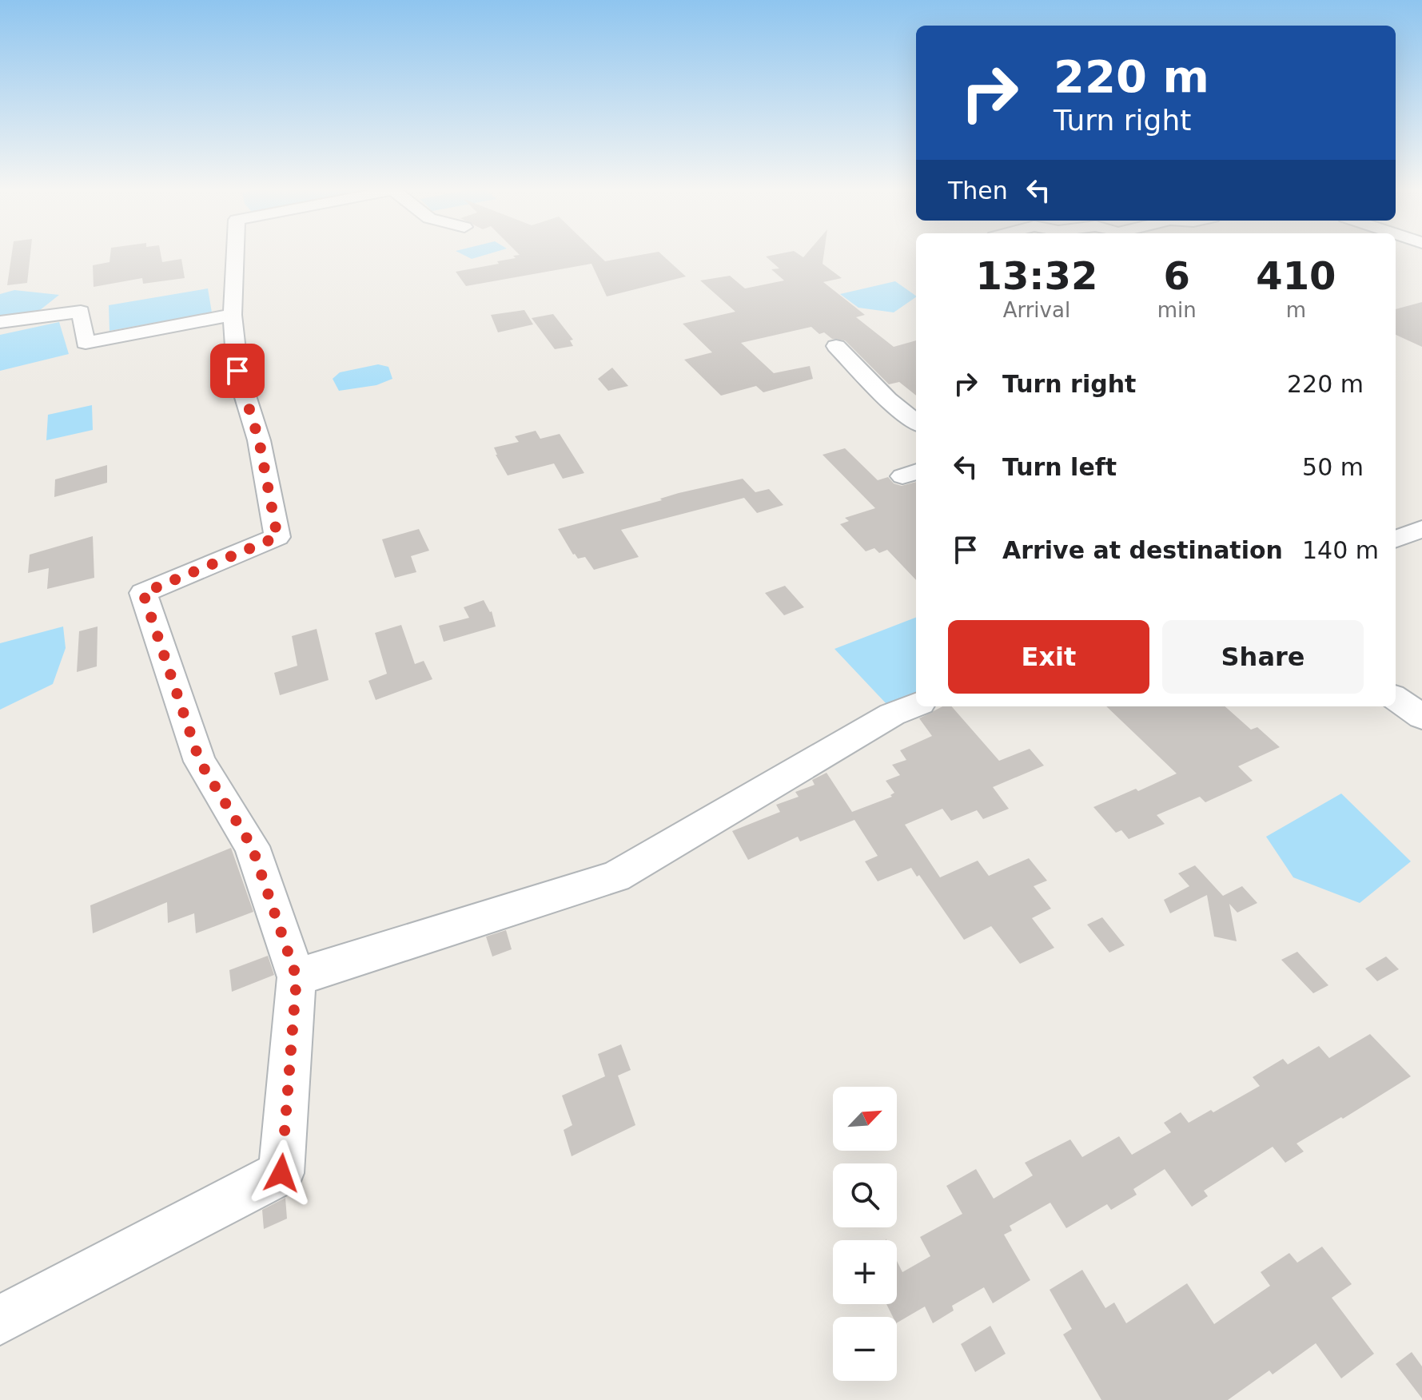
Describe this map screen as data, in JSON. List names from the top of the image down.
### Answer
{
  "north": "top right",
  "page": {
    "turn": ["220 m", "Turn right"],
    "then": "Then",
    "eta": [
      "13:32",
      "Arrival",
      "6",
      "min",
      "410",
      "m"
    ],
    "list": [
      {
        "name": "Turn right",
        "value": "220 m"
      },
      {
        "name": "Turn left",
        "value": "50 m"
      },
      {
        "name": "Arrive at destination",
        "value": "140 m"
      }
    ],
    "buttons": ["Exit", "Share"],
    "map_buttons": ["+", "−"]
  }
}
